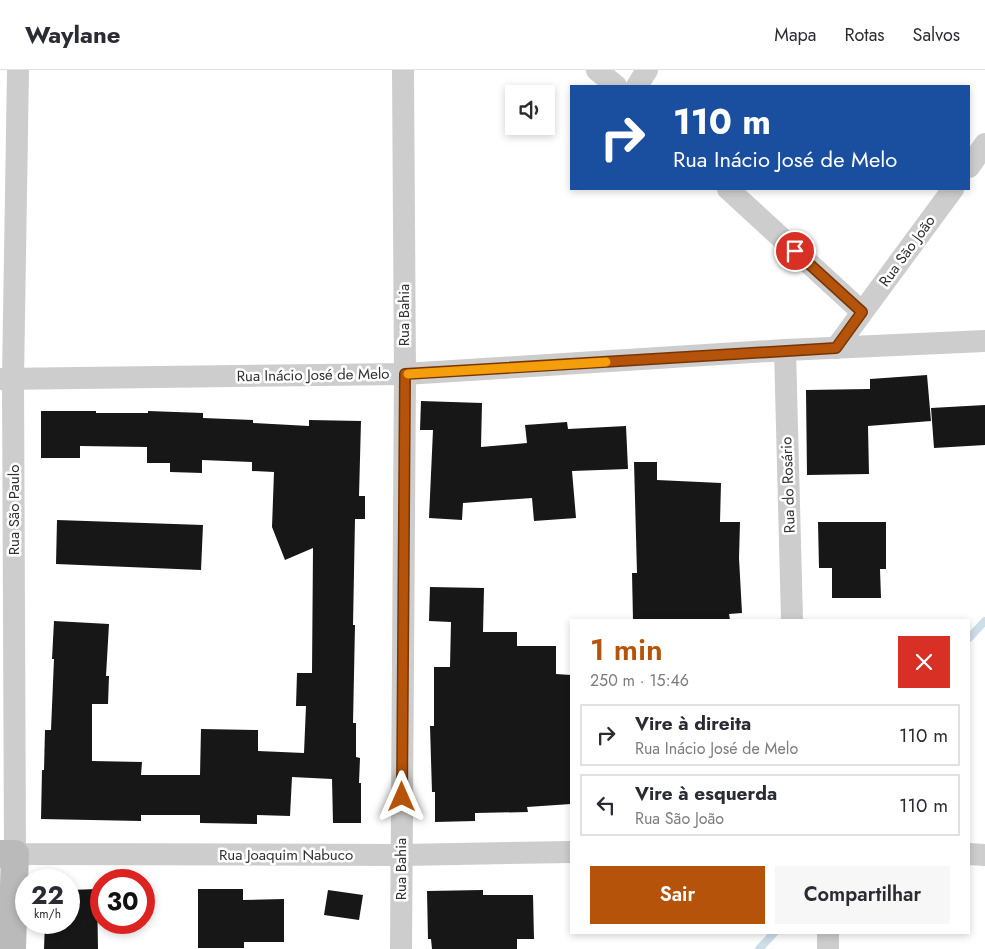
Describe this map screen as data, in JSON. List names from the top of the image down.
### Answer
{
  "streets": {
    "main road": ["Rua São Paulo"],
    "street": [
      "Rua São João",
      "Rua Bahia",
      "Rua Inácio José de Melo",
      "Rua do Rosário",
      "Rua Joaquim Nabuco"
    ]
  },
  "crossings": [
    ["Rua São João", "Rua Inácio José de Melo"],
    ["Rua Bahia", "Rua Inácio José de Melo"],
    ["Rua Bahia", "Rua Joaquim Nabuco"],
    ["Rua Inácio José de Melo", "Rua do Rosário"],
    ["Rua Inácio José de Melo", "Rua São Paulo"],
    ["Rua São Paulo", "Rua Joaquim Nabuco"]
  ],
  "page": {
    "header": "Waylane",
    "nav": ["Mapa", "Rotas", "Salvos"],
    "turn": ["110 m", "Rua Inácio José de Melo"],
    "heading": ["1 min", "250 m · 15:46"],
    "list": [
      {
        "name": "Vire à direita",
        "note": "Rua Inácio José de Melo",
        "value": "110 m"
      },
      {
        "name": "Vire à esquerda",
        "note": "Rua São João",
        "value": "110 m"
      }
    ],
    "buttons": ["Sair", "Compartilhar"],
    "speed": "22 km/h",
    "limit": "30"
  }
}
